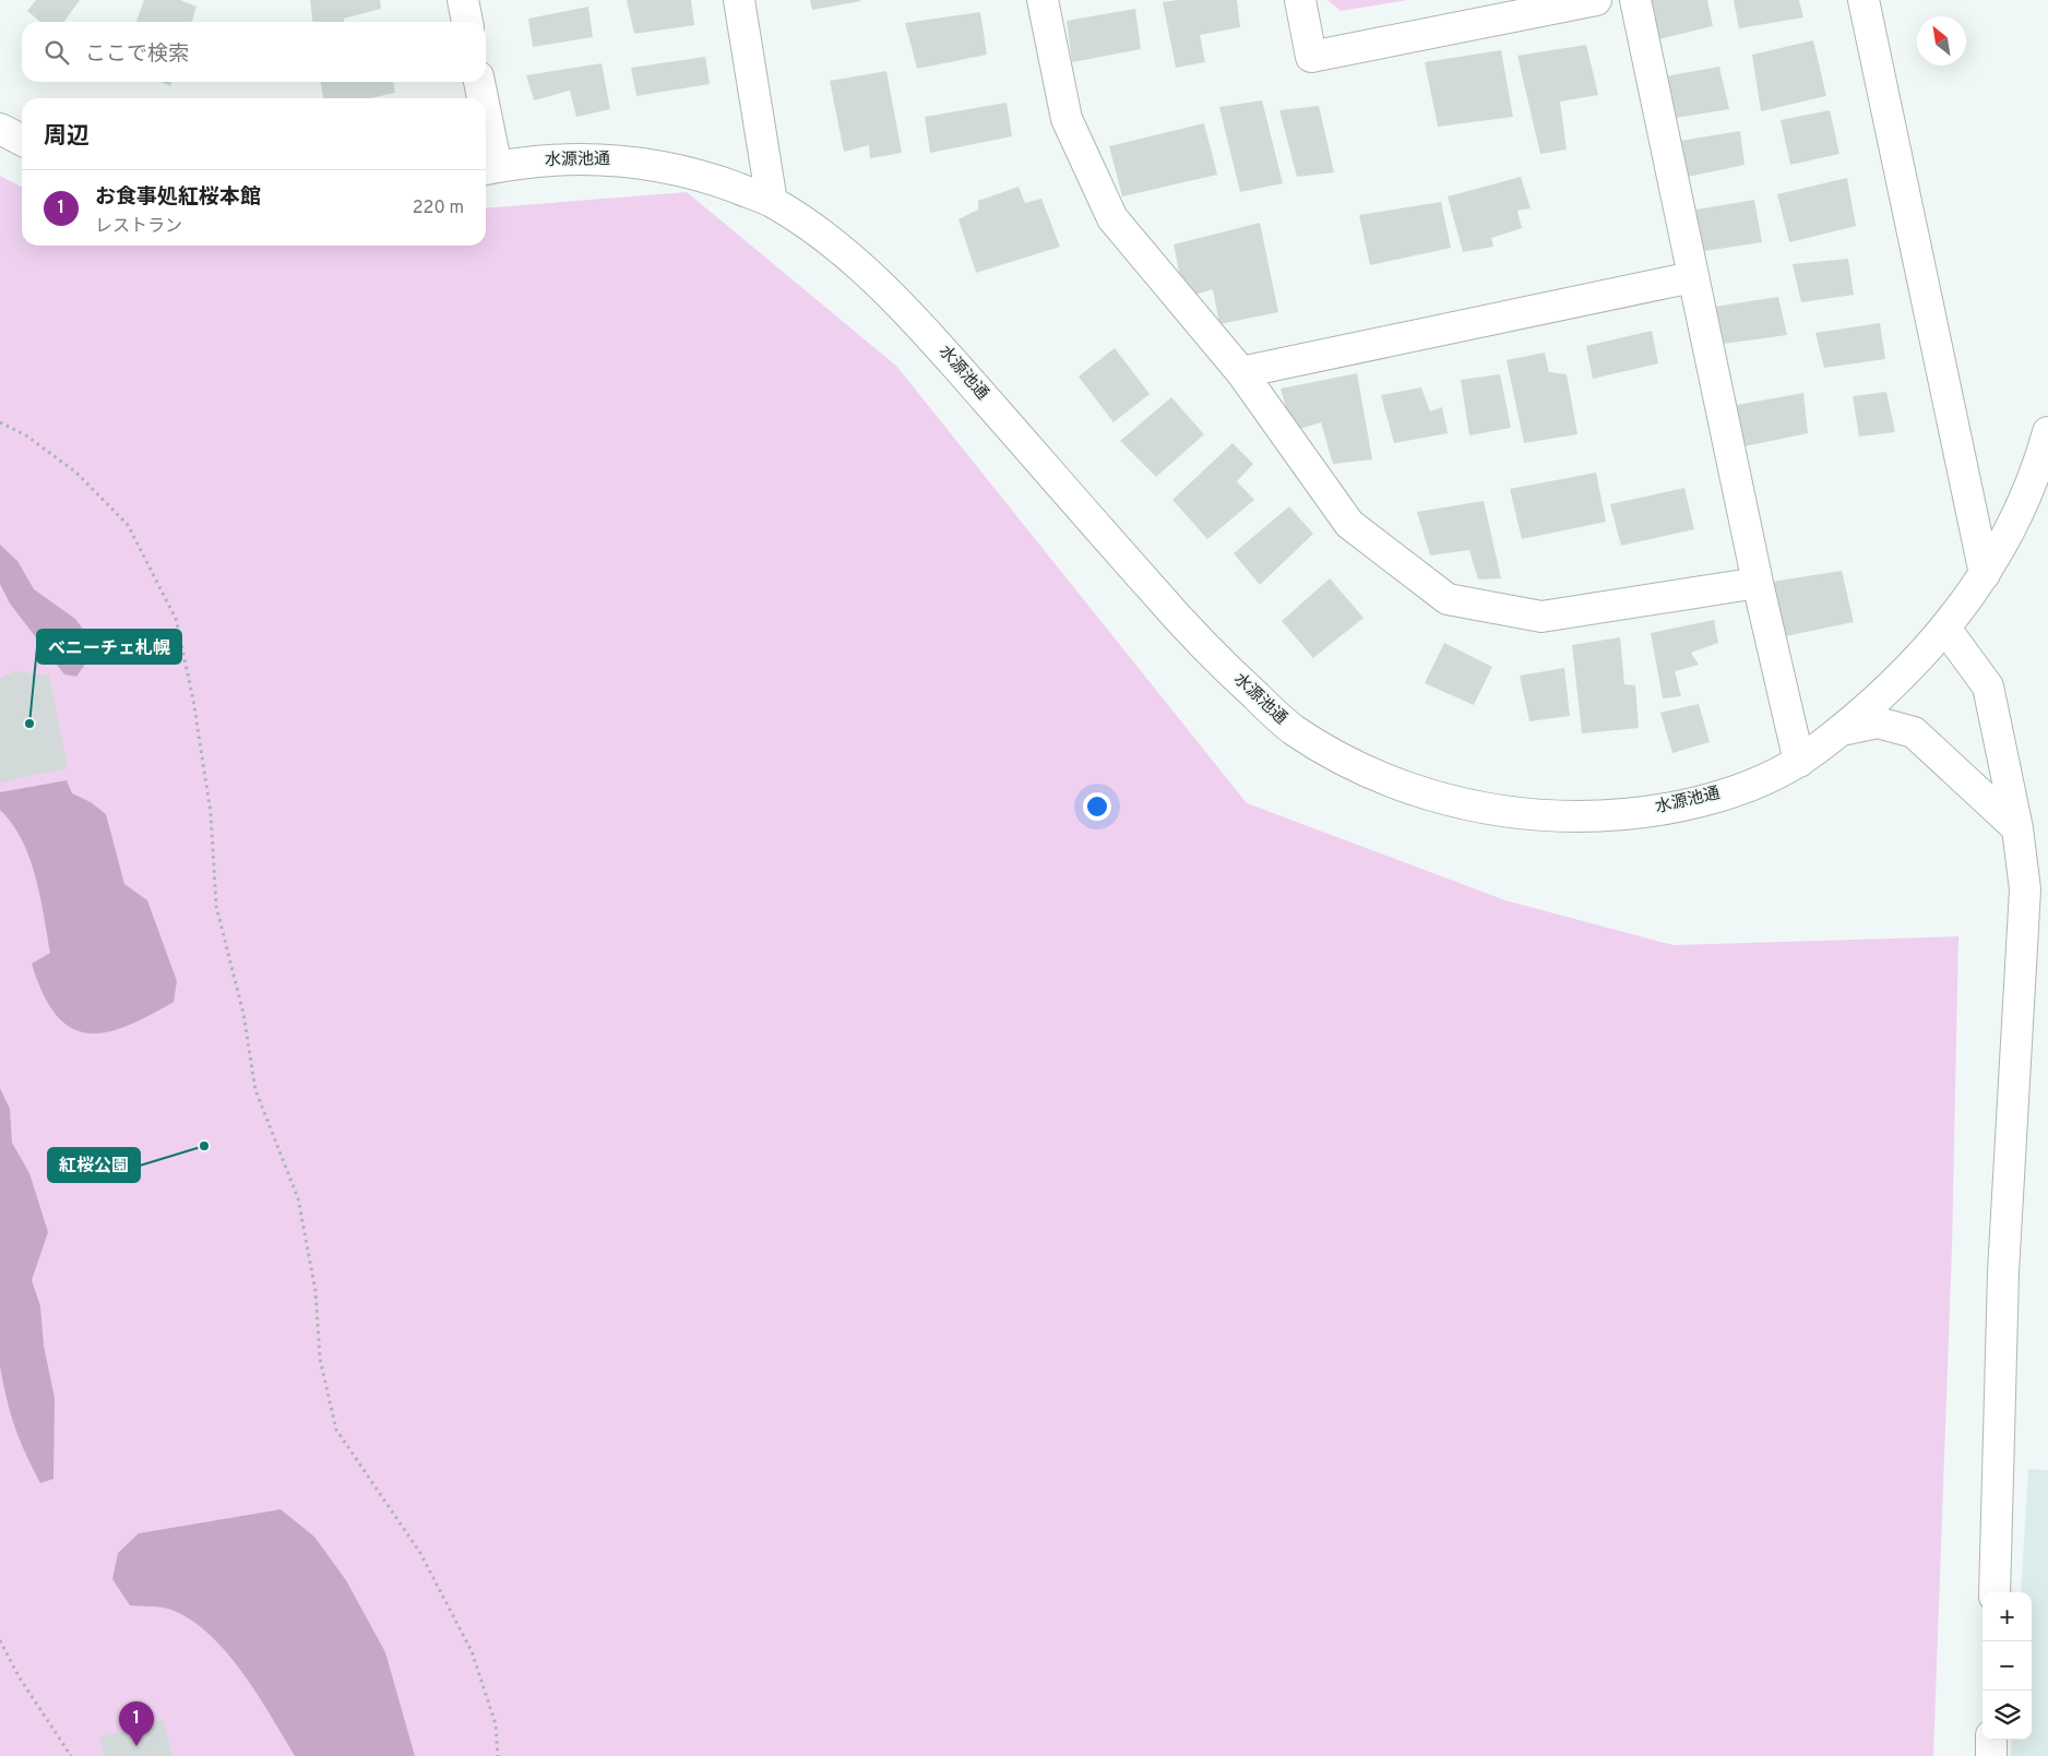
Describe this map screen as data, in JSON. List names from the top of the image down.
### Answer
{
  "streets": {
    "street": ["水源池通"]
  },
  "places": ["べニーチェ札幌", "紅桜公園"],
  "north": "top left",
  "page": {
    "search": "ここで検索",
    "heading": "周辺",
    "list": [
      {
        "mark": "1",
        "name": "お食事処紅桜本館",
        "note": "レストラン",
        "value": "220 m"
      }
    ],
    "map_buttons": ["+", "−"],
    "pins": "1"
  }
}
